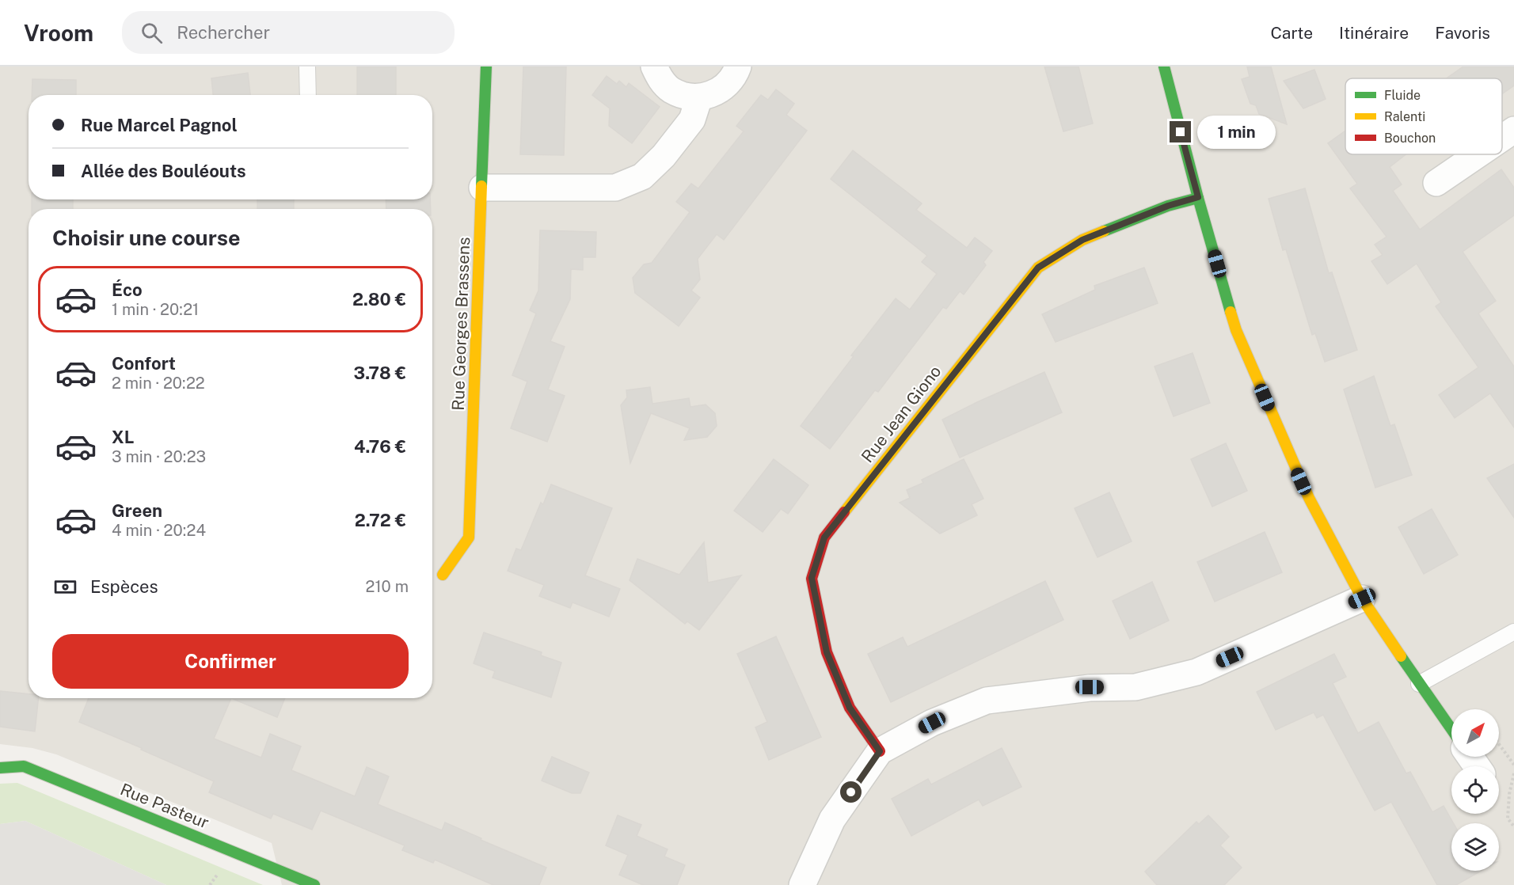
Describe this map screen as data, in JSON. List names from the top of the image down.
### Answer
{
  "streets": {
    "street": ["Rue Georges Brassens", "Rue Jean Giono", "Rue Pasteur"]
  },
  "legend": ["Fluide", "Ralenti", "Bouchon"],
  "north": "top right",
  "page": {
    "header": "Vroom",
    "search": "Rechercher",
    "nav": ["Carte", "Itinéraire", "Favoris"],
    "banner": ["Rue Marcel Pagnol", "Allée des Bouléouts"],
    "bubble": "1 min",
    "heading": "Choisir une course",
    "list": [
      {
        "name": "Éco",
        "note": "1 min · 20:21",
        "value": "2.80 €"
      },
      {
        "name": "Confort",
        "note": "2 min · 20:22",
        "value": "3.78 €"
      },
      {
        "name": "XL",
        "note": "3 min · 20:23",
        "value": "4.76 €"
      },
      {
        "name": "Green",
        "note": "4 min · 20:24",
        "value": "2.72 €"
      }
    ],
    "pay": ["Espèces", "210 m"],
    "buttons": "Confirmer"
  }
}
